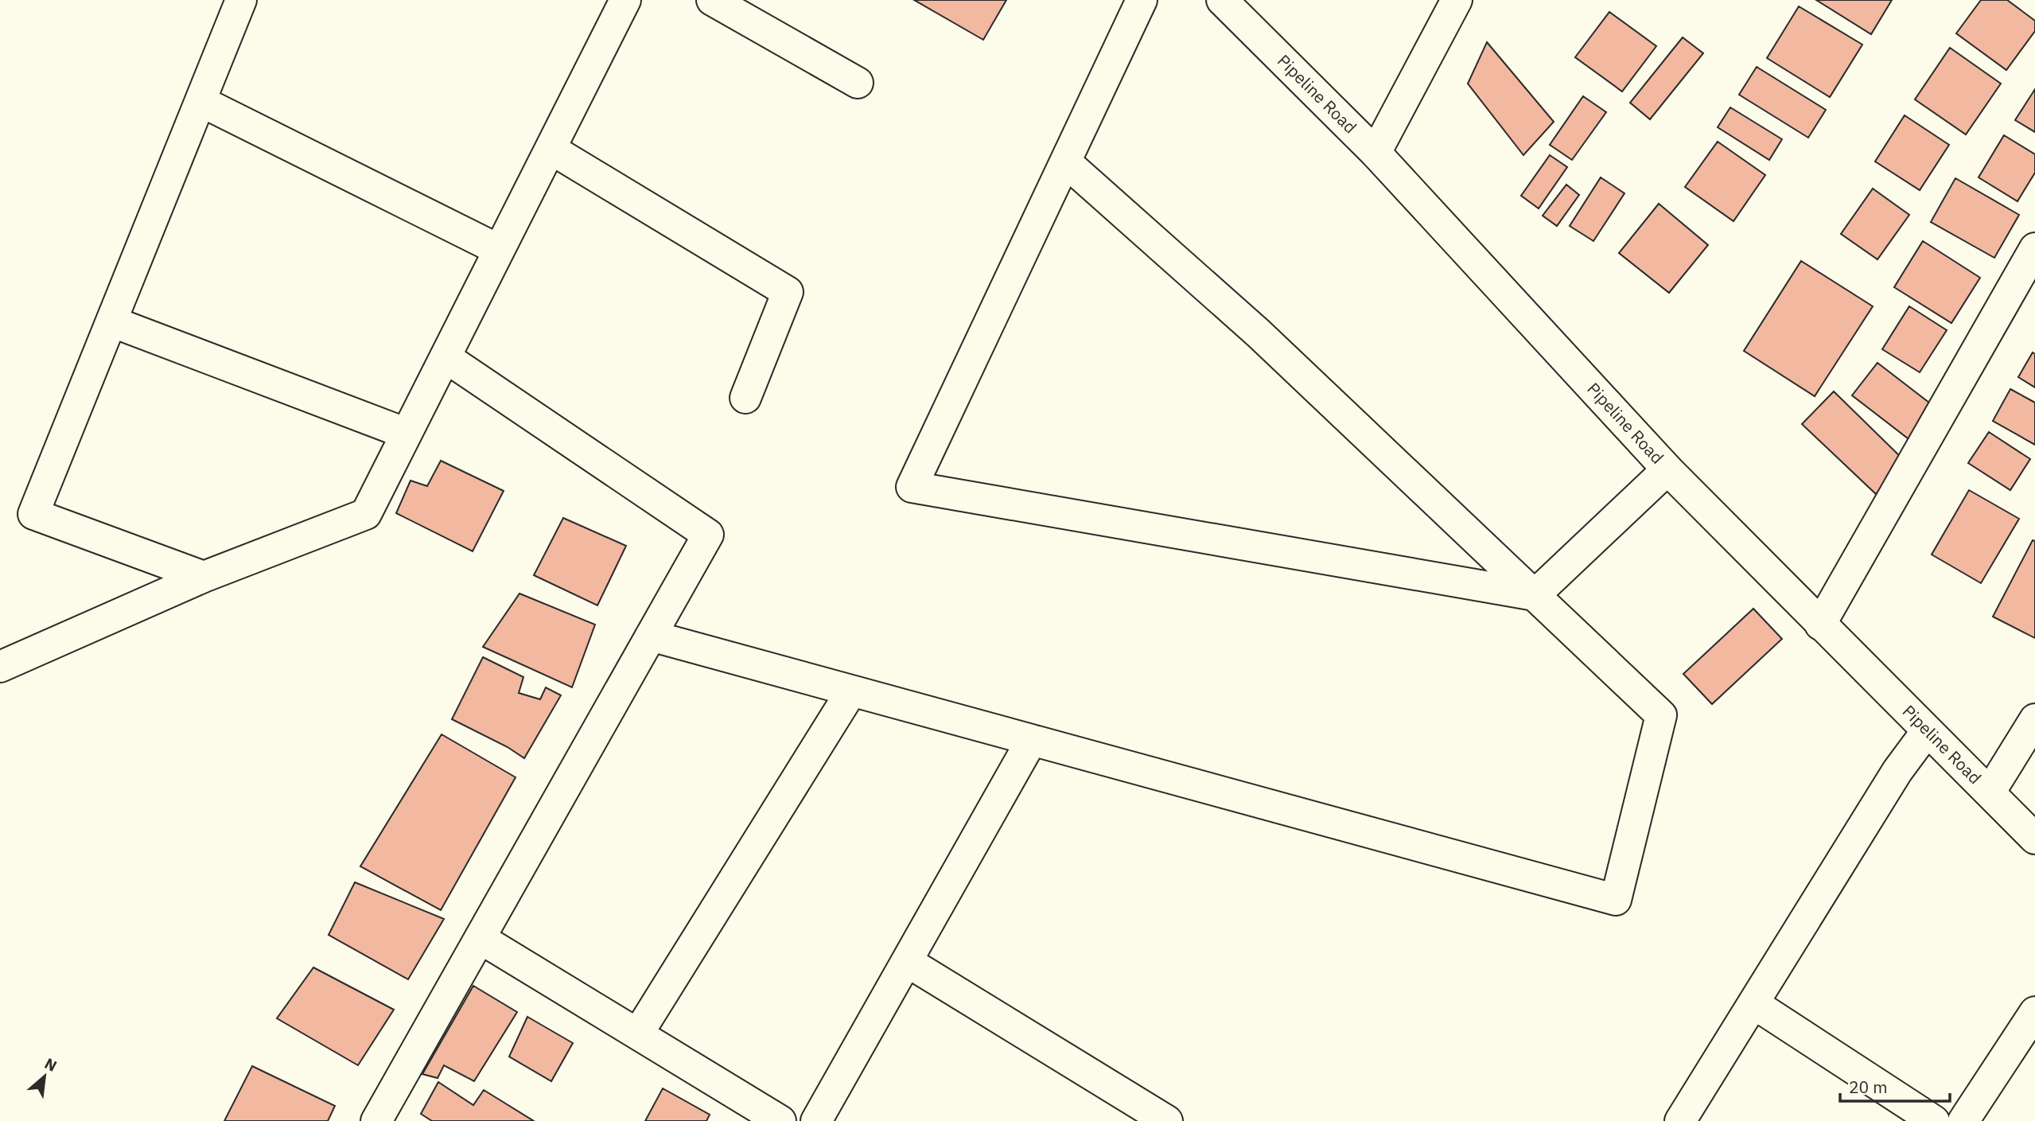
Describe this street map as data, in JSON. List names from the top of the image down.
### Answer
{
  "streets": {
    "street": ["Pipeline Road"]
  },
  "scale_bar": "20 m",
  "north": "top right"
}
